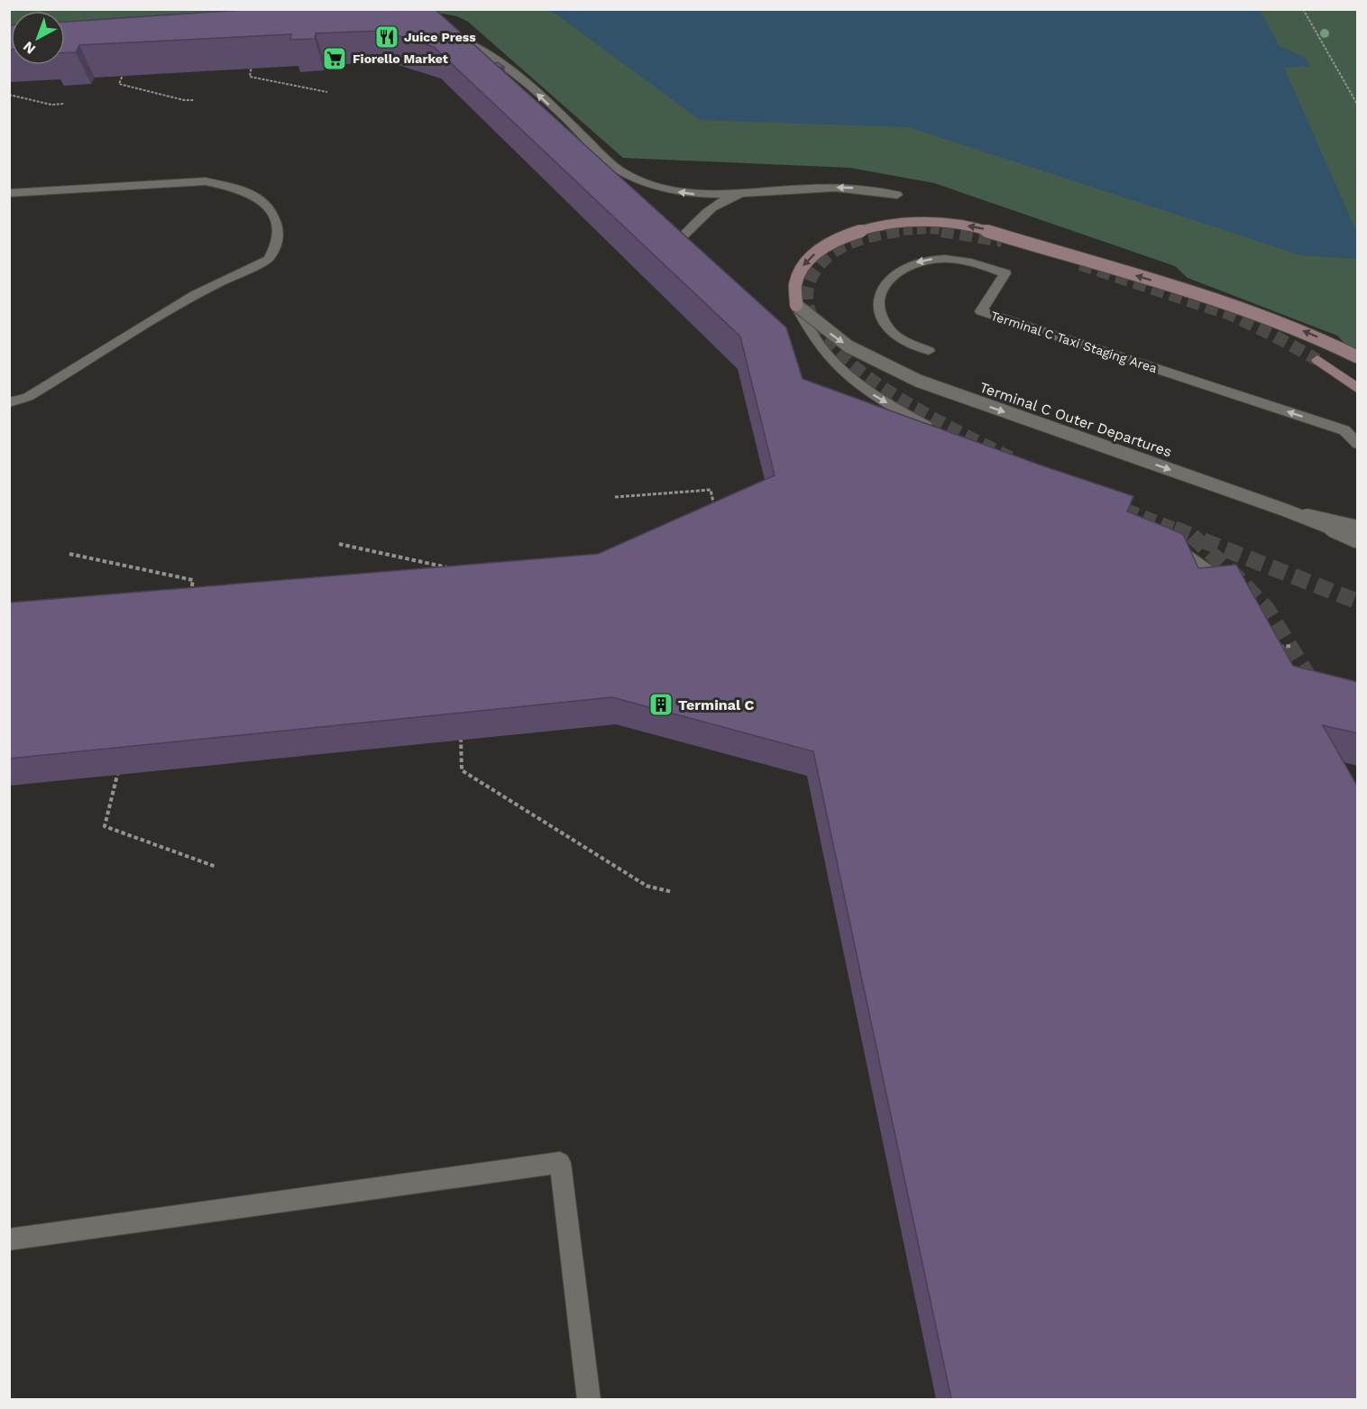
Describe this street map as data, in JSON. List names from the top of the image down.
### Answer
{
  "streets": {
    "street": ["Terminal C Taxi Staging Area", "Terminal C Outer Departures"]
  },
  "places": {
    "restaurant": ["Juice Press"],
    "supermarket": ["Fiorello Market"],
    "building": ["Terminal C"]
  },
  "north": "bottom left"
}
